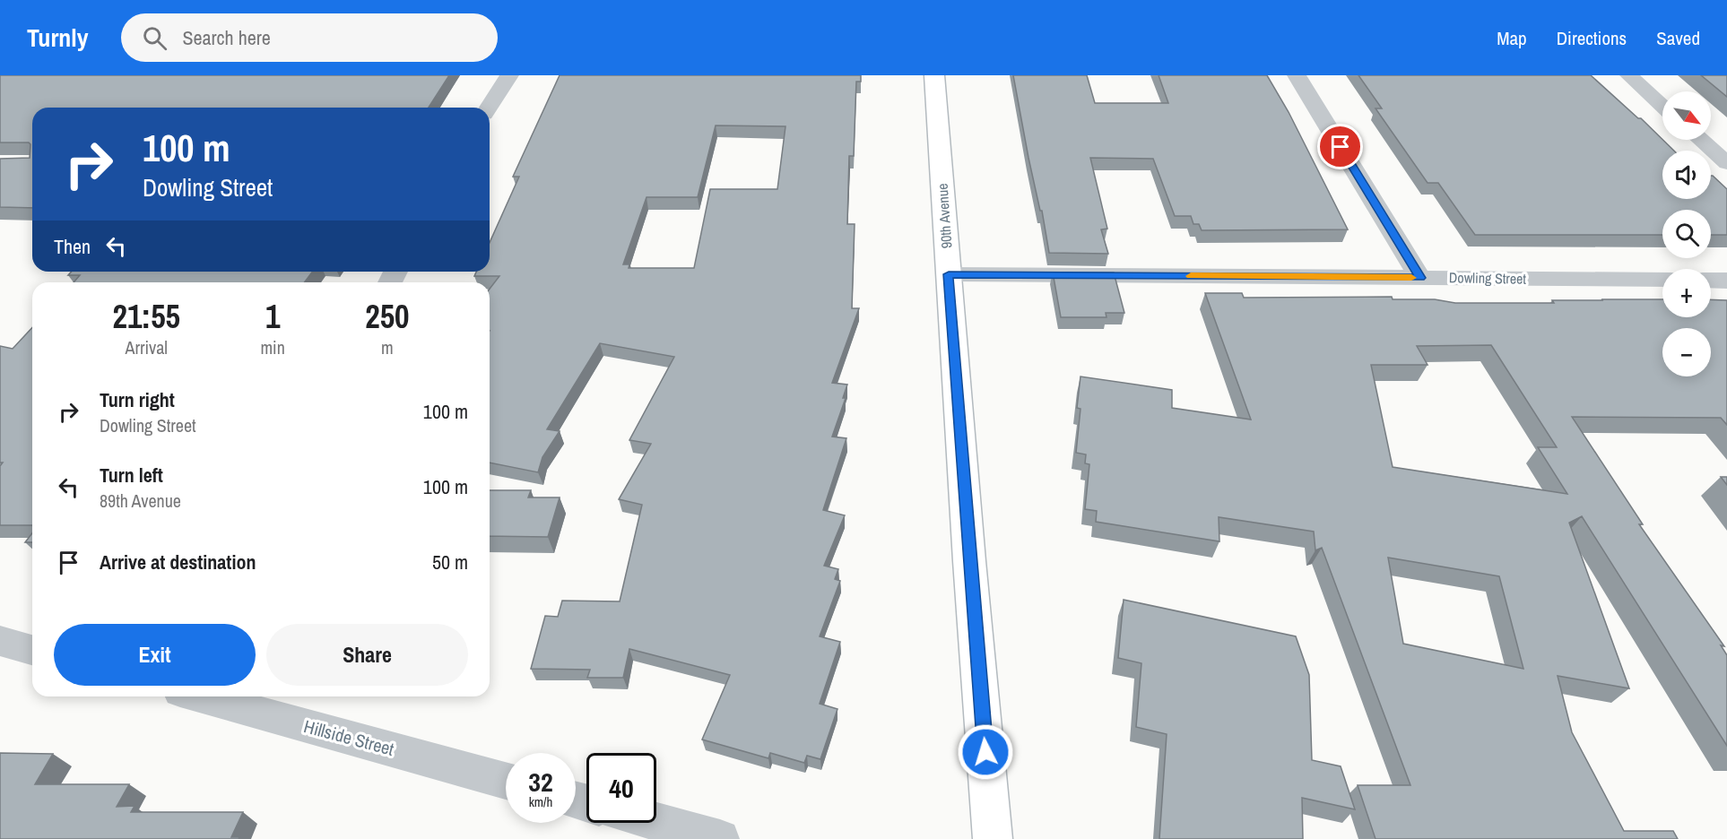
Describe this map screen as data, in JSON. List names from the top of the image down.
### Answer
{
  "streets": {
    "street": ["90th Avenue", "Dowling Street", "Hillside Street"]
  },
  "crossings": [
    ["90th Avenue", "Dowling Street"]
  ],
  "north": "bottom right",
  "page": {
    "header": "Turnly",
    "search": "Search here",
    "nav": ["Map", "Directions", "Saved"],
    "map_buttons": ["+", "−"],
    "turn": ["100 m", "Dowling Street"],
    "then": "Then",
    "eta": [
      "21:55",
      "Arrival",
      "1",
      "min",
      "250",
      "m"
    ],
    "list": [
      {
        "name": "Turn right",
        "note": "Dowling Street",
        "value": "100 m"
      },
      {
        "name": "Turn left",
        "note": "89th Avenue",
        "value": "100 m"
      },
      {
        "name": "Arrive at destination",
        "value": "50 m"
      }
    ],
    "buttons": ["Exit", "Share"],
    "speed": "32 km/h",
    "limit": "40"
  }
}
